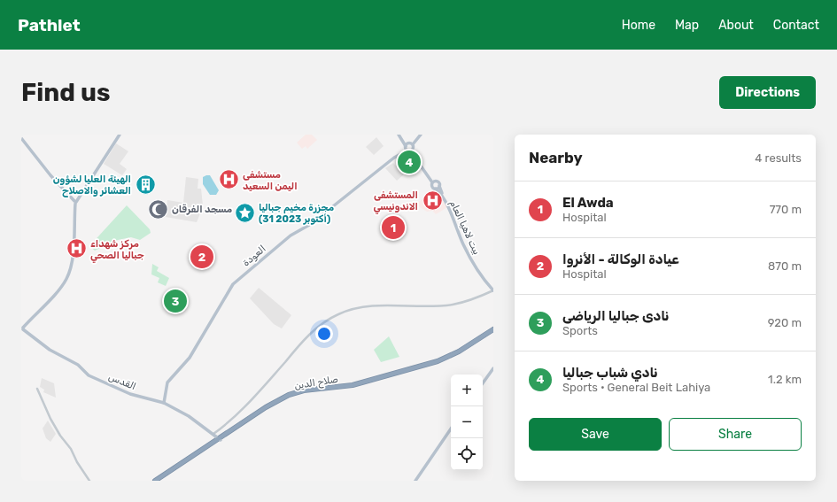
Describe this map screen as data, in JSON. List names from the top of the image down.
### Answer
{
  "streets": {
    "highway": ["صلاح الدين"],
    "main road": ["بيت لاهيا العام", "العودة", "القدس"]
  },
  "crossings": [
    ["العودة", "القدس"],
    ["القدس", "صلاح الدين"]
  ],
  "places": {
    "hospital": ["مستشفى اليمن السعيد", "المستشفى الاندونيسي", "مركز شهداء جباليا الصحي"],
    "building": ["الهيئة العليا لشؤون العشائر والاصلاح"],
    "mosque": ["مسجد الفرقان"],
    "place": ["مجزرة مخيم جباليا (31 أكتوبر 2023)"]
  },
  "page": {
    "header": "Pathlet",
    "nav": [
      "Home",
      "Map",
      "About",
      "Contact"
    ],
    "buttons": [
      "Directions",
      ["Save", "Share"]
    ],
    "title": "Find us",
    "heading": ["Nearby", "4 results"],
    "pins": [
      "4",
      "1",
      "2",
      "3"
    ],
    "list": [
      {
        "mark": "1",
        "name": "El Awda",
        "note": "Hospital",
        "value": "770 m"
      },
      {
        "mark": "2",
        "name": "عيادة الوكالة - الأنروا",
        "note": "Hospital",
        "value": "870 m"
      },
      {
        "mark": "3",
        "name": "نادى جباليا الرياضى",
        "note": "Sports",
        "value": "920 m"
      },
      {
        "mark": "4",
        "name": "نادي شباب جباليا",
        "note": "Sports · General Beit Lahiya",
        "value": "1.2 km"
      }
    ],
    "map_buttons": ["+", "−"]
  }
}
